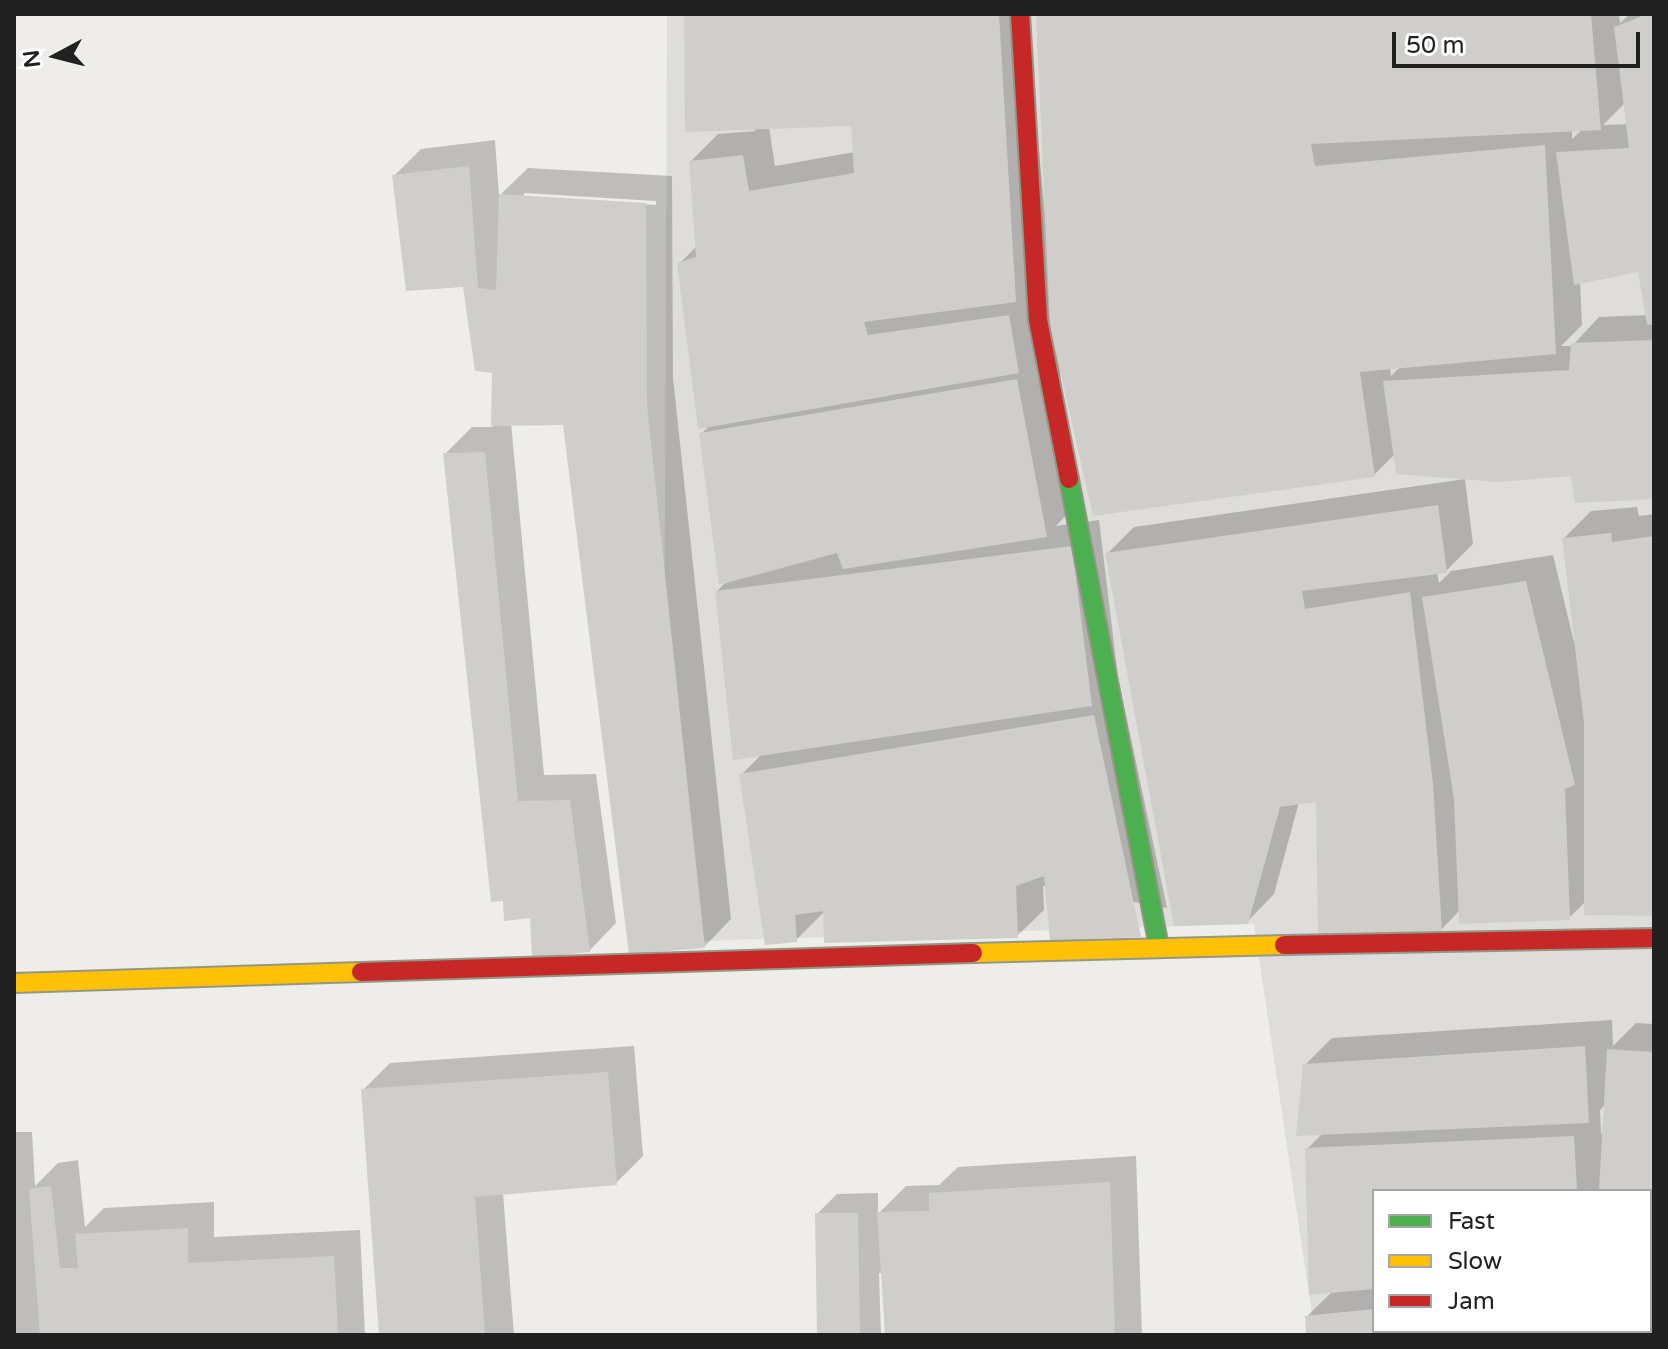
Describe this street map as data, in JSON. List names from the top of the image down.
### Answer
{
  "legend": ["Fast", "Slow", "Jam"],
  "scale_bar": "50 m",
  "north": "left"
}
